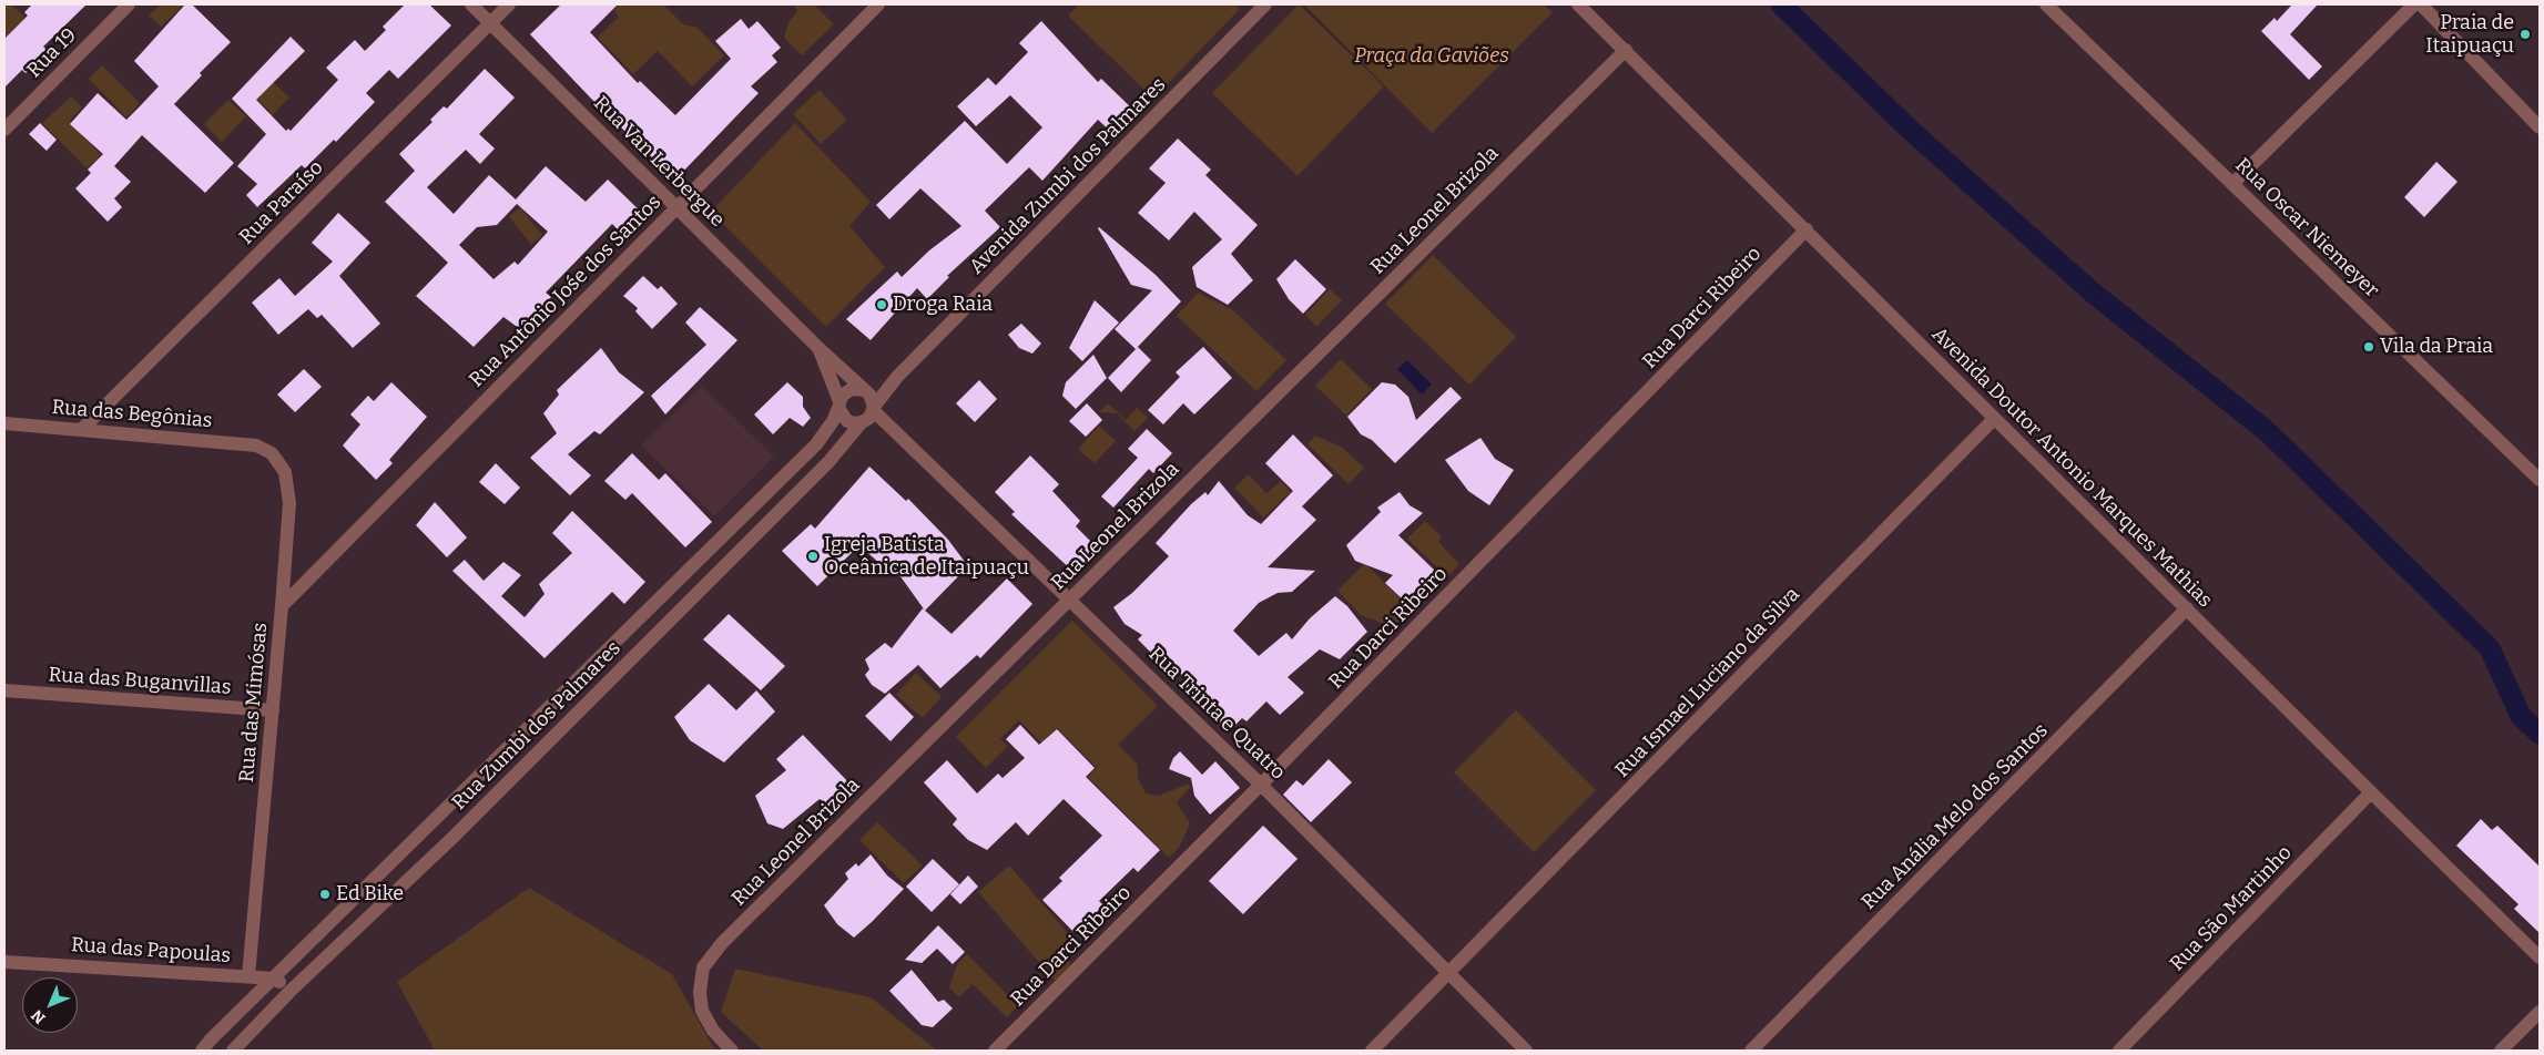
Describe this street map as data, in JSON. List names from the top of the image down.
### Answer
{
  "streets": {
    "street": [
      "Rua 19",
      "Rua Van Lerbergue",
      "Avenida Zumbi dos Palmares",
      "Rua Paraíso",
      "Rua Leonel Brizola",
      "Rua Oscar Niemeyer",
      "Rua Antônio Jośe dos Santos",
      "Rua Darci Ribeiro",
      "Rua das Begônias",
      "Avenida Doutor Antonio Marques Mathias",
      "Rua das Buganvillas",
      "Rua Ismael Luciano da Silva",
      "Rua das Mimósas",
      "Rua Trinta e Quatro",
      "Rua Zumbi dos Palmares",
      "Rua Anália Melo dos Santos",
      "Rua São Martinho",
      "Rua das Papoulas"
    ]
  },
  "crossings": [
    ["Rua Van Lerbergue", "Rua Paraíso"],
    ["Rua Van Lerbergue", "Rua Antônio Jośe dos Santos"],
    ["Rua Van Lerbergue", "Rua Trinta e Quatro"],
    ["Rua Van Lerbergue", "Rua Zumbi dos Palmares"],
    ["Rua Paraíso", "Rua das Begônias"],
    ["Rua Leonel Brizola", "Avenida Doutor Antonio Marques Mathias"],
    ["Rua Leonel Brizola", "Rua Trinta e Quatro"],
    ["Rua Antônio Jośe dos Santos", "Rua das Mimósas"],
    ["Rua Darci Ribeiro", "Avenida Doutor Antonio Marques Mathias"],
    ["Rua Darci Ribeiro", "Rua Trinta e Quatro"],
    ["Rua das Begônias", "Rua das Mimósas"],
    ["Avenida Doutor Antonio Marques Mathias", "Rua Ismael Luciano da Silva"],
    ["Avenida Doutor Antonio Marques Mathias", "Rua Anália Melo dos Santos"],
    ["Avenida Doutor Antonio Marques Mathias", "Rua São Martinho"],
    ["Rua das Buganvillas", "Rua das Mimósas"],
    ["Rua Ismael Luciano da Silva", "Rua Trinta e Quatro"],
    ["Rua das Mimósas", "Rua das Papoulas"],
    ["Rua Trinta e Quatro", "Rua Zumbi dos Palmares"],
    ["Rua Zumbi dos Palmares", "Rua das Papoulas"]
  ],
  "parks": ["Praça da Gaviões"],
  "places": [
    "Praia de Itaipuaçu",
    "Droga Raia",
    "Vila da Praia",
    "Igreja Batista Oceânica de Itaipuaçu",
    "Ed Bike"
  ],
  "north": "bottom left"
}
